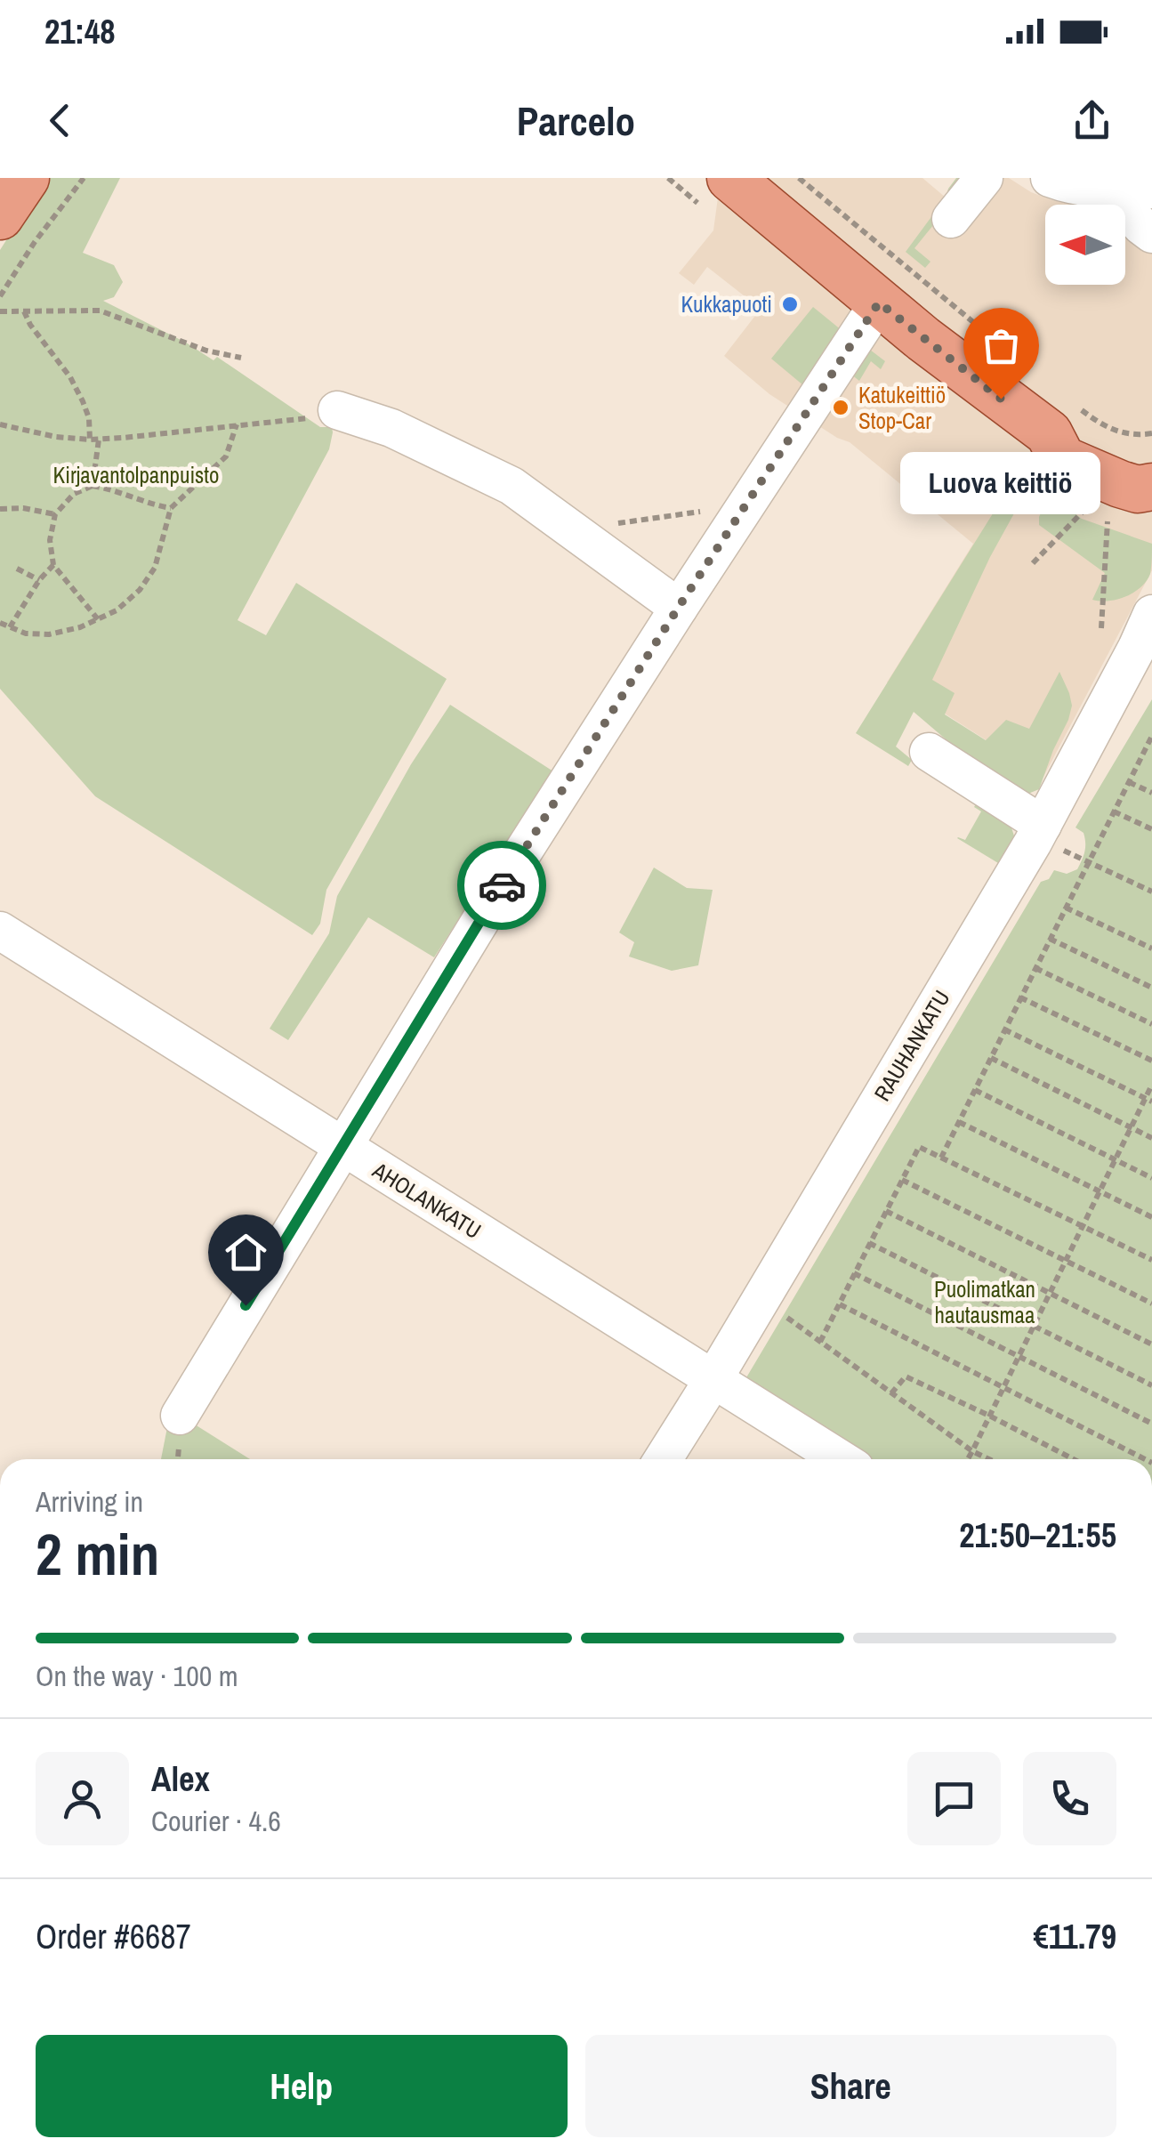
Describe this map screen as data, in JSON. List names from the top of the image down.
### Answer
{
  "streets": {
    "street": ["RAUHANKATU", "AHOLANKATU"]
  },
  "crossings": [
    ["RAUHANKATU", "AHOLANKATU"]
  ],
  "parks": ["Kirjavantolpanpuisto", "Puolimatkan hautausmaa"],
  "places": ["Kukkapuoti", "Luova keittiö", "Katukeittiö Stop-Car"],
  "north": "left",
  "page": {
    "status": "21:48",
    "header": "Parcelo",
    "bubble": "Luova keittiö",
    "heading": ["2 min", "Arriving in", "21:50–21:55"],
    "panel": [
      "Alex",
      "Courier · 4.6",
      "Order #6687",
      "€11.79"
    ],
    "bar": "On the way · 100 m",
    "buttons": ["Help", "Share"]
  }
}
